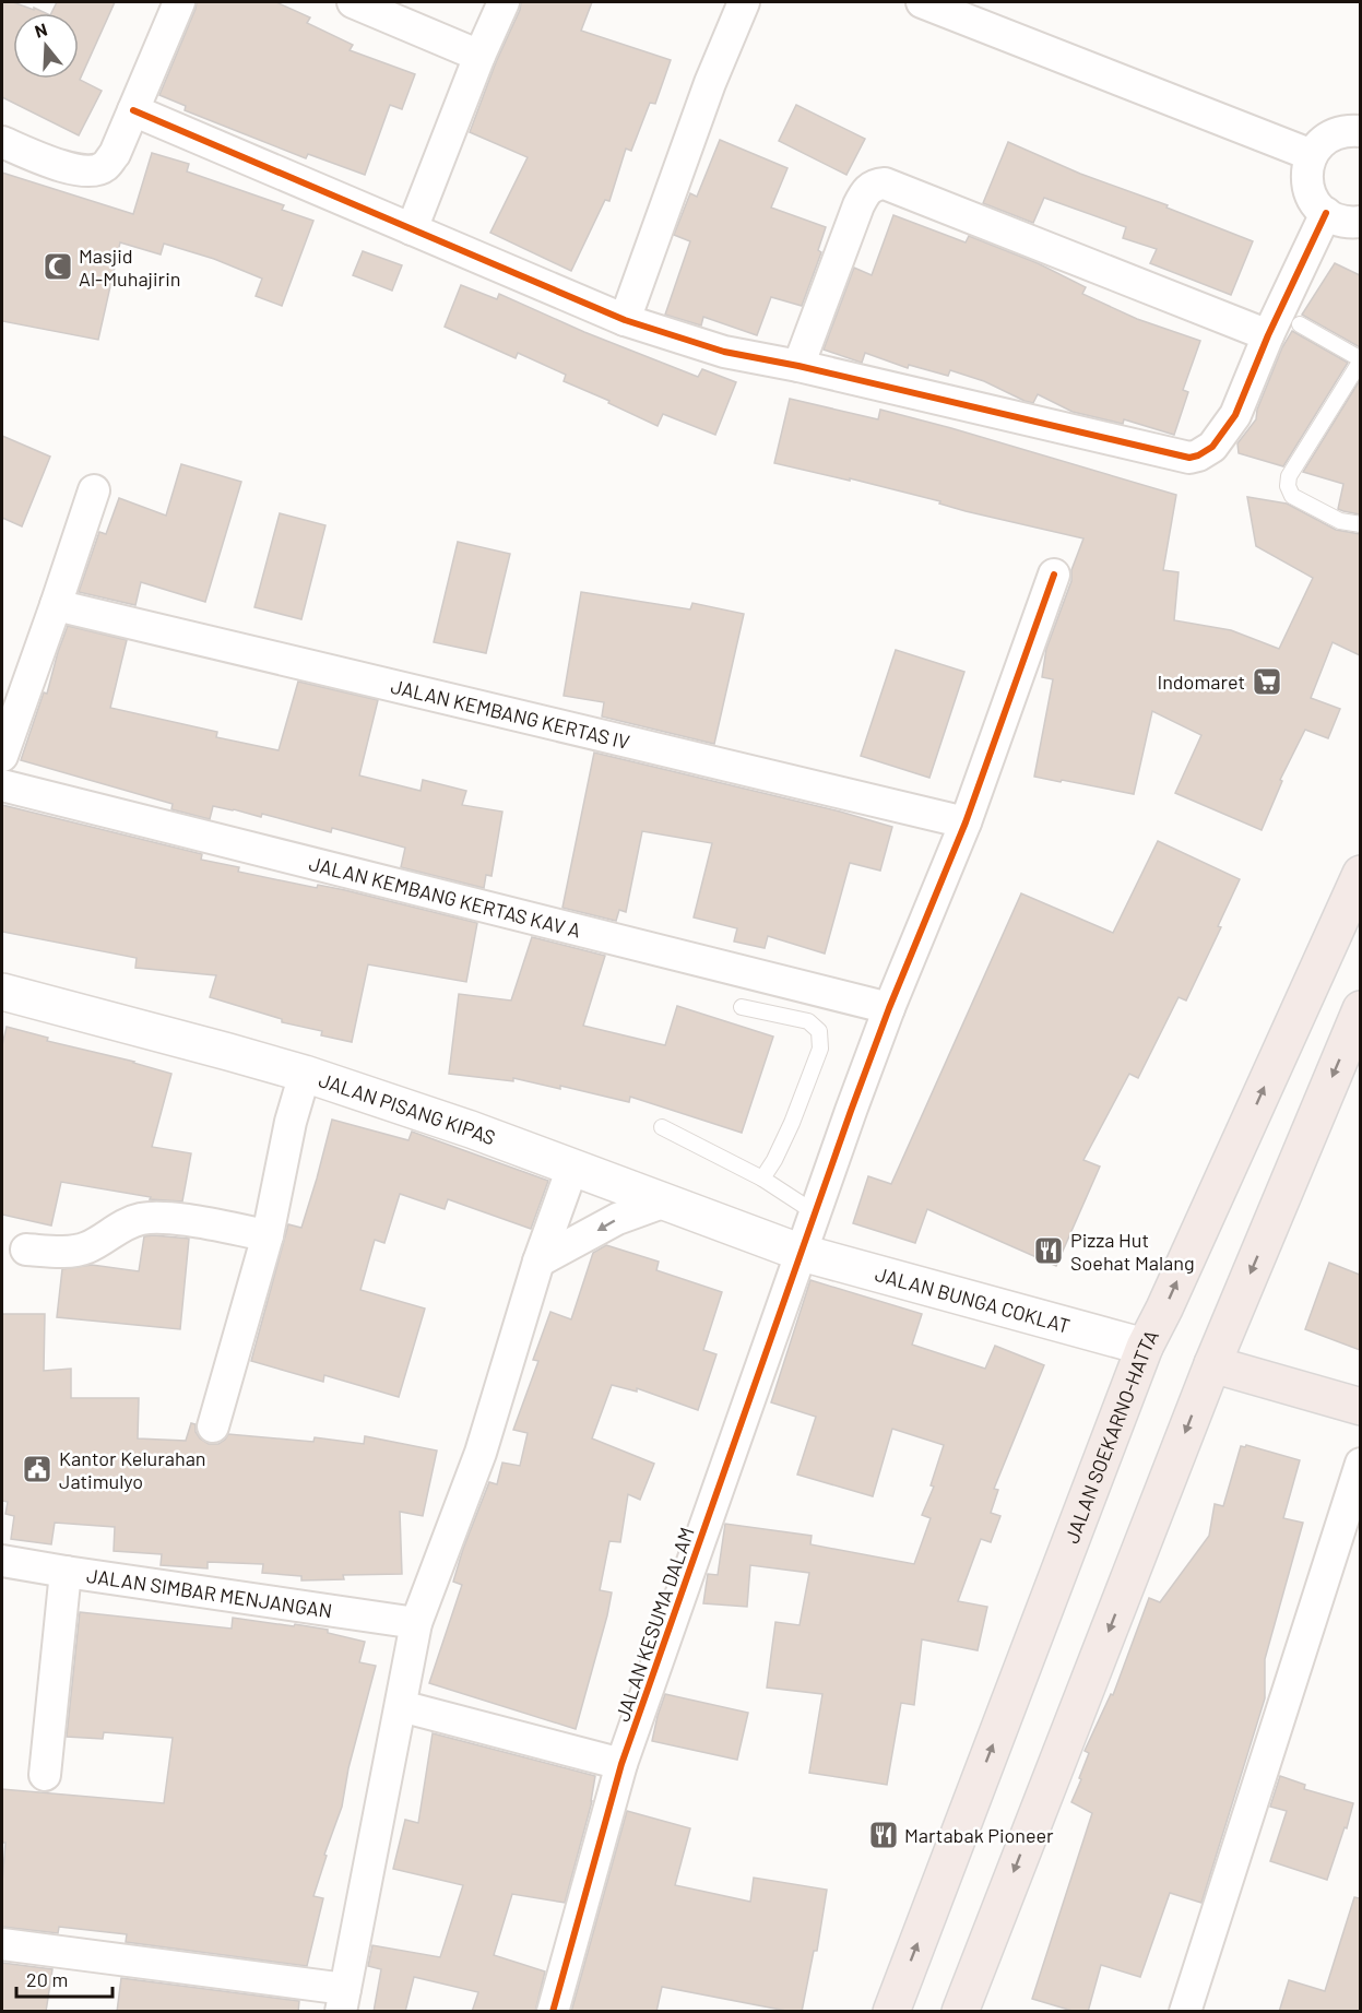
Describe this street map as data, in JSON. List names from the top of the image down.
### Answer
{
  "streets": {
    "main road": ["JALAN SOEKARNO-HATTA"],
    "street": [
      "JALAN KEMBANG KERTAS IV",
      "JALAN KEMBANG KERTAS KAV A",
      "JALAN PISANG KIPAS",
      "JALAN BUNGA COKLAT",
      "JALAN SIMBAR MENJANGAN",
      "JALAN KESUMA DALAM"
    ]
  },
  "crossings": [
    ["JALAN KEMBANG KERTAS IV", "JALAN KESUMA DALAM"],
    ["JALAN KEMBANG KERTAS KAV A", "JALAN KESUMA DALAM"],
    ["JALAN PISANG KIPAS", "JALAN BUNGA COKLAT"],
    ["JALAN PISANG KIPAS", "JALAN KESUMA DALAM"],
    ["JALAN BUNGA COKLAT", "JALAN SOEKARNO-HATTA"],
    ["JALAN BUNGA COKLAT", "JALAN KESUMA DALAM"]
  ],
  "places": {
    "mosque": ["Masjid Al-Muhajirin"],
    "supermarket": ["Indomaret"],
    "restaurant": ["Pizza Hut Soehat Malang", "Martabak Pioneer"],
    "public building": ["Kantor Kelurahan Jatimulyo"]
  },
  "scale_bar": "20 m",
  "north": "top"
}
